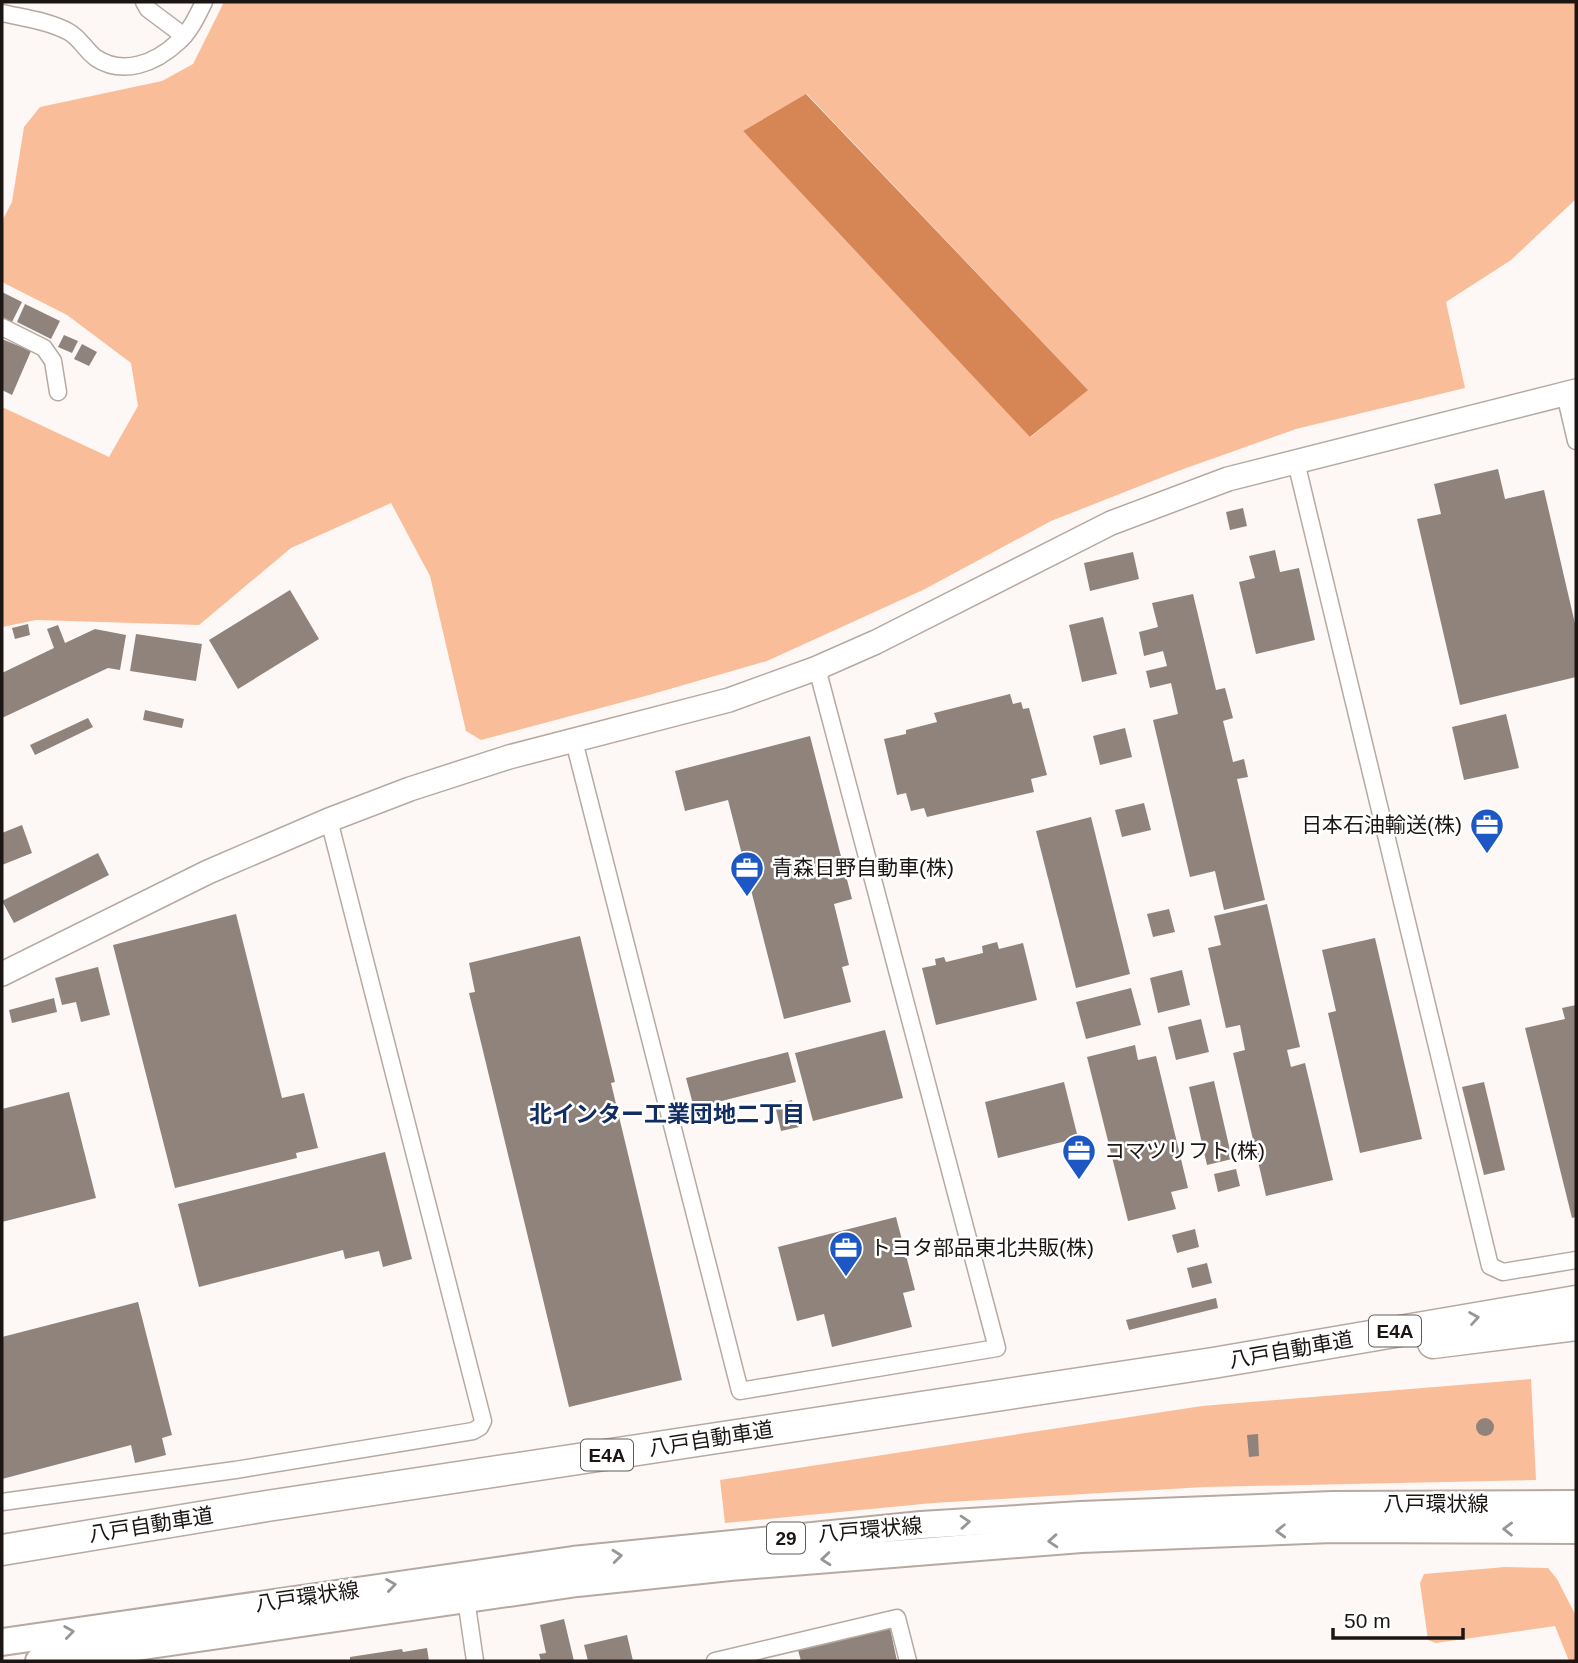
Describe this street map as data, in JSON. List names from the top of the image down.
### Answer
{
  "streets": {
    "highway": ["E4A", "八戸自動車道"],
    "main road": ["八戸環状線", "29"]
  },
  "districts": ["北インター工業団地二丁目"],
  "places": {
    "office": [
      "日本石油輸送(株)",
      "青森日野自動車(株)",
      "コマツリフト(株)",
      "トヨタ部品東北共販(株)"
    ]
  },
  "scale_bar": "50 m"
}
